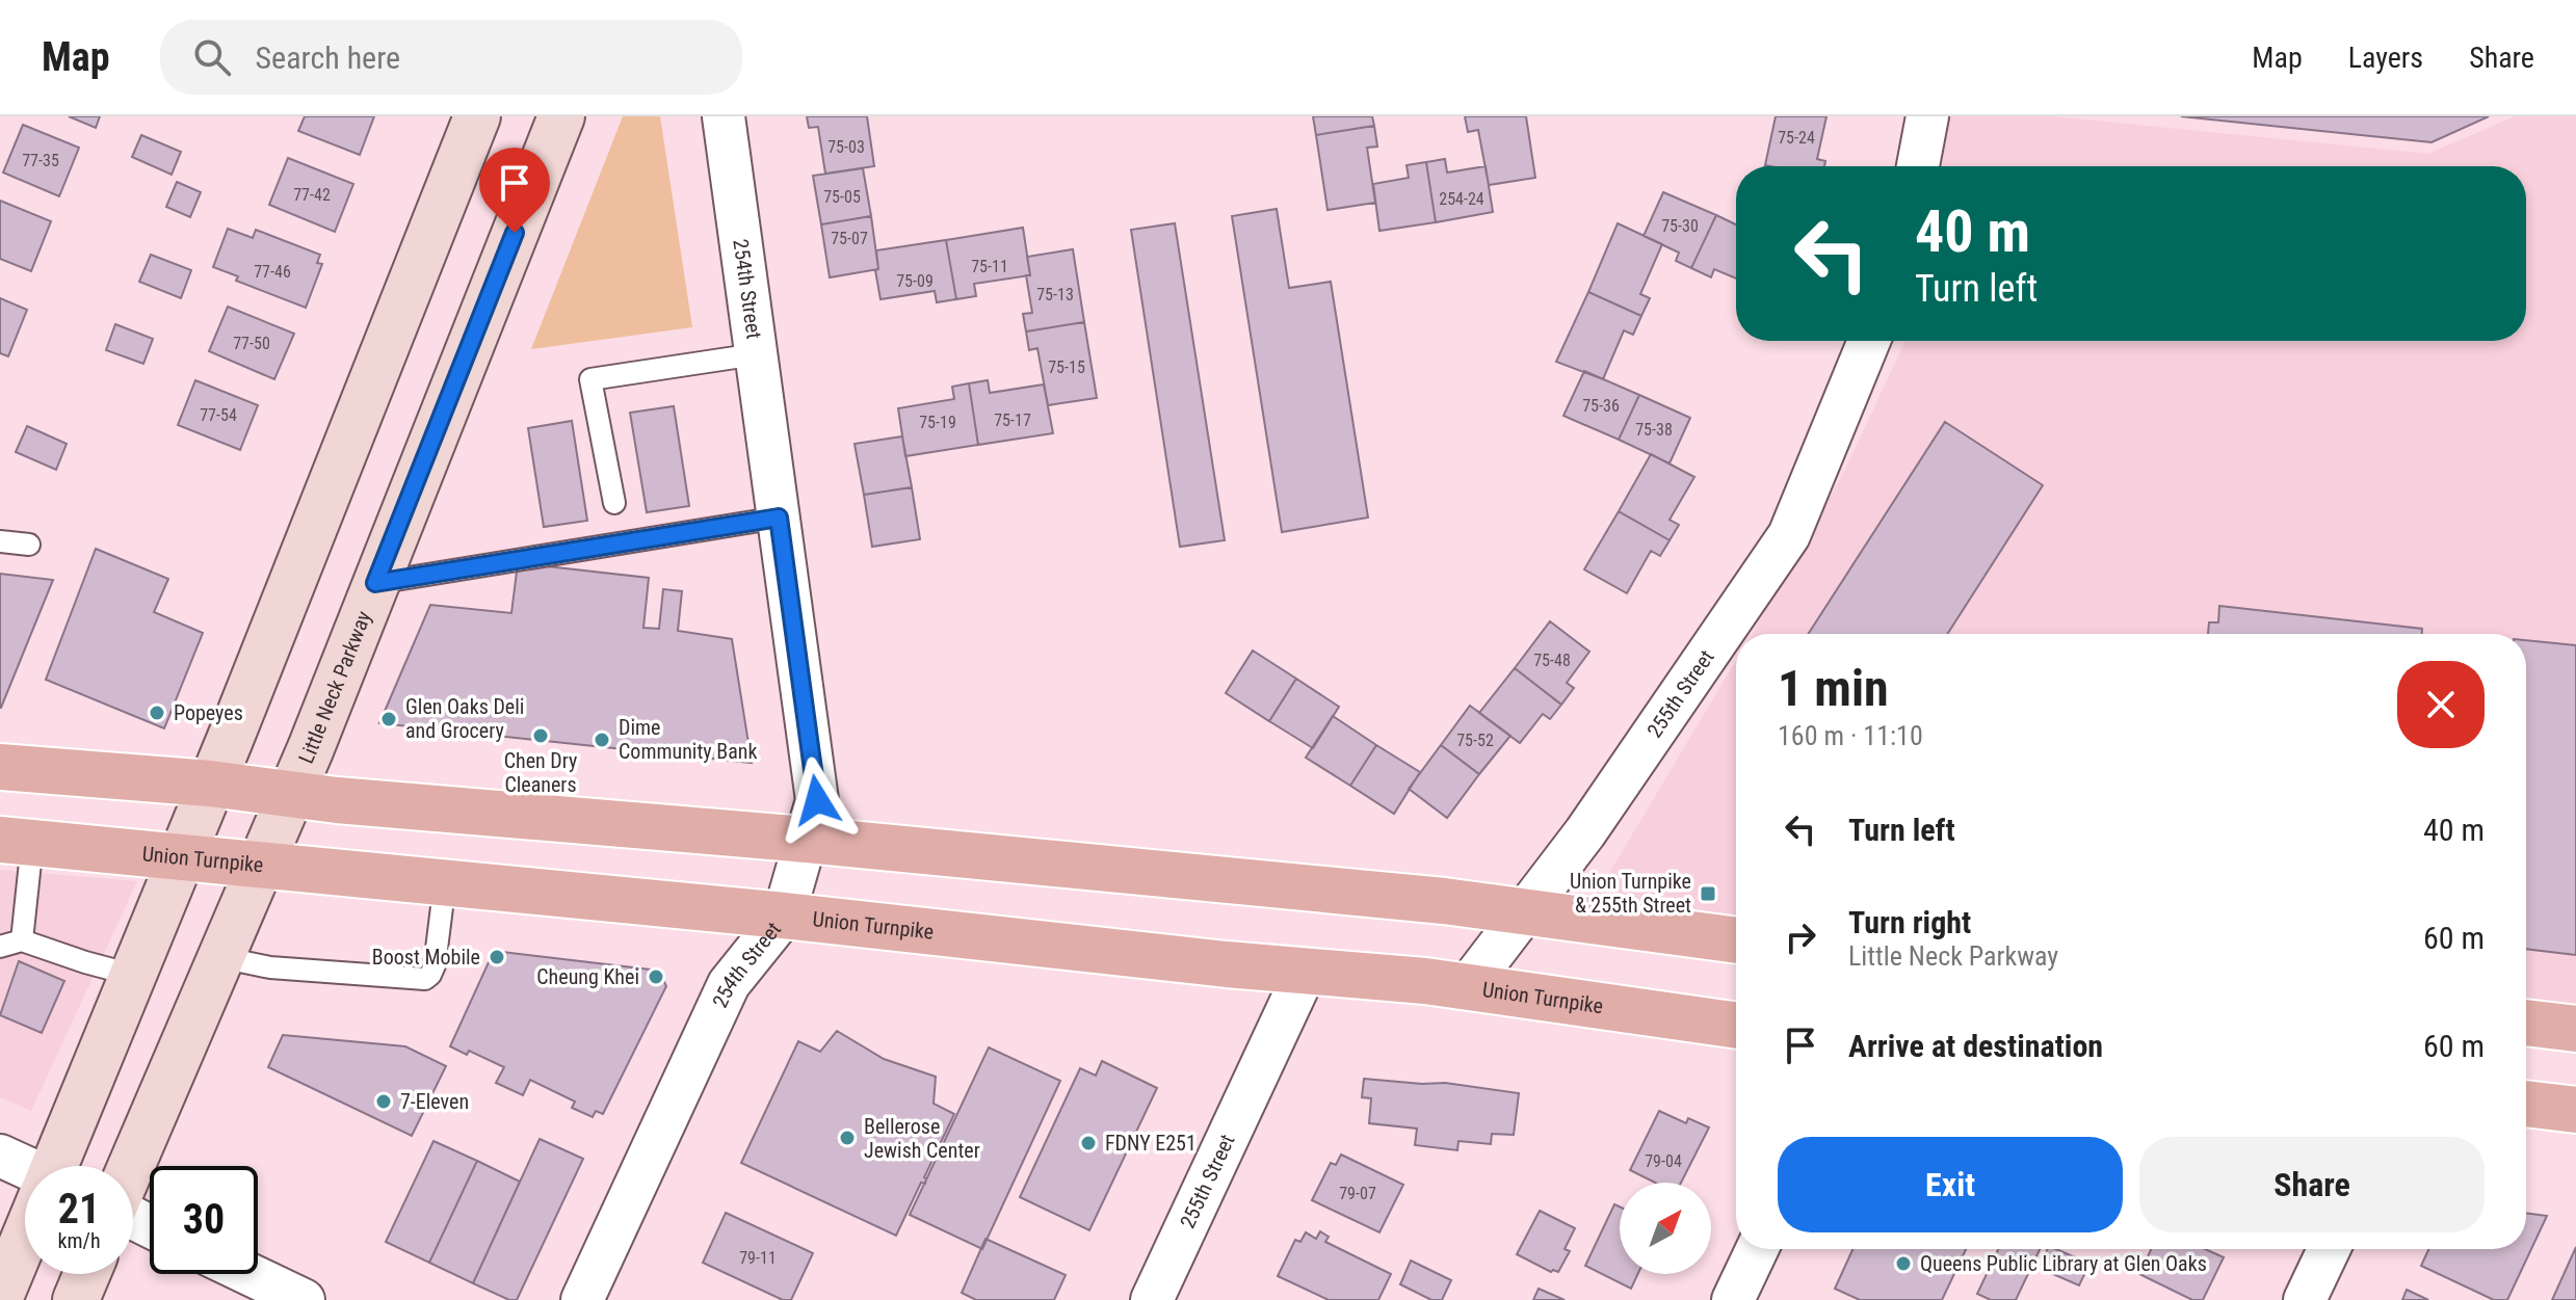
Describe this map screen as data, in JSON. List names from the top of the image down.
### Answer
{
  "streets": {
    "main road": ["Little Neck Parkway", "Union Turnpike"],
    "street": ["254th Street", "255th Street"]
  },
  "crossings": [
    ["254th Street", "Union Turnpike"],
    ["Little Neck Parkway", "Union Turnpike"],
    ["255th Street", "Union Turnpike"]
  ],
  "places": {
    "other": [
      "Popeyes",
      "Glen Oaks Deli and Grocery",
      "Chen Dry Cleaners",
      "Dime Community Bank",
      "Boost Mobile",
      "Cheung Khei",
      "7-Eleven",
      "Bellerose Jewish Center",
      "FDNY E251",
      "Queens Public Library at Glen Oaks"
    ],
    "transit": ["Union Turnpike & 255th Street"]
  },
  "house_numbers": [
    "75-24",
    "75-03",
    "77-35",
    "77-42",
    "75-05",
    "254-24",
    "75-30",
    "75-07",
    "75-11",
    "77-46",
    "75-09",
    "75-13",
    "77-50",
    "75-15",
    "75-36",
    "77-54",
    "75-17",
    "75-19",
    "75-38",
    "75-48",
    "75-52",
    "79-04",
    "79-07",
    "79-11"
  ],
  "north": "top right",
  "page": {
    "header": "Map",
    "search": "Search here",
    "nav": ["Map", "Layers", "Share"],
    "turn": ["40 m", "Turn left"],
    "heading": ["1 min", "160 m · 11:10"],
    "list": [
      {
        "name": "Turn left",
        "value": "40 m"
      },
      {
        "name": "Turn right",
        "note": "Little Neck Parkway",
        "value": "60 m"
      },
      {
        "name": "Arrive at destination",
        "value": "60 m"
      }
    ],
    "buttons": ["Exit", "Share"],
    "speed": "21 km/h",
    "limit": "30"
  }
}
